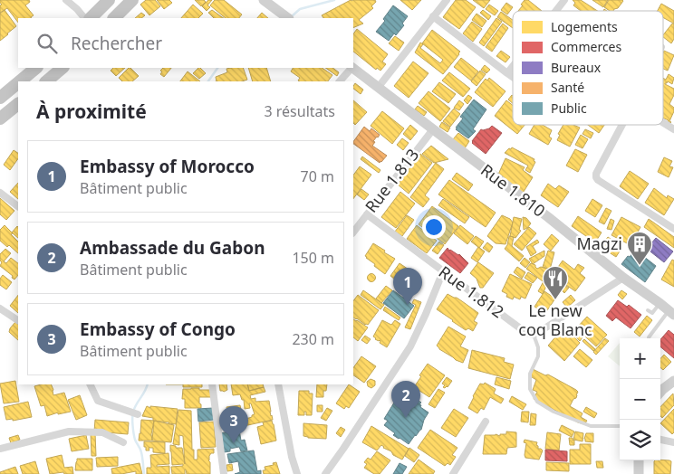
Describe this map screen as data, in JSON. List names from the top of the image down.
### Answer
{
  "streets": {
    "street": ["Rue 1.813", "Rue 1.810", "Rue 1.812"]
  },
  "crossings": [
    ["Rue 1.813", "Rue 1.810"],
    ["Rue 1.813", "Rue 1.812"]
  ],
  "places": {
    "building": ["Magzi"],
    "restaurant": ["Le new coq Blanc"]
  },
  "legend": [
    "Logements",
    "Commerces",
    "Bureaux",
    "Santé",
    "Public"
  ],
  "page": {
    "search": "Rechercher",
    "heading": ["À proximité", "3 résultats"],
    "list": [
      {
        "mark": "1",
        "name": "Embassy of Morocco",
        "note": "Bâtiment public",
        "value": "70 m"
      },
      {
        "mark": "2",
        "name": "Ambassade du Gabon",
        "note": "Bâtiment public",
        "value": "150 m"
      },
      {
        "mark": "3",
        "name": "Embassy of Congo",
        "note": "Bâtiment public",
        "value": "230 m"
      }
    ],
    "pins": ["1", "2", "3"],
    "map_buttons": ["+", "−"]
  }
}
